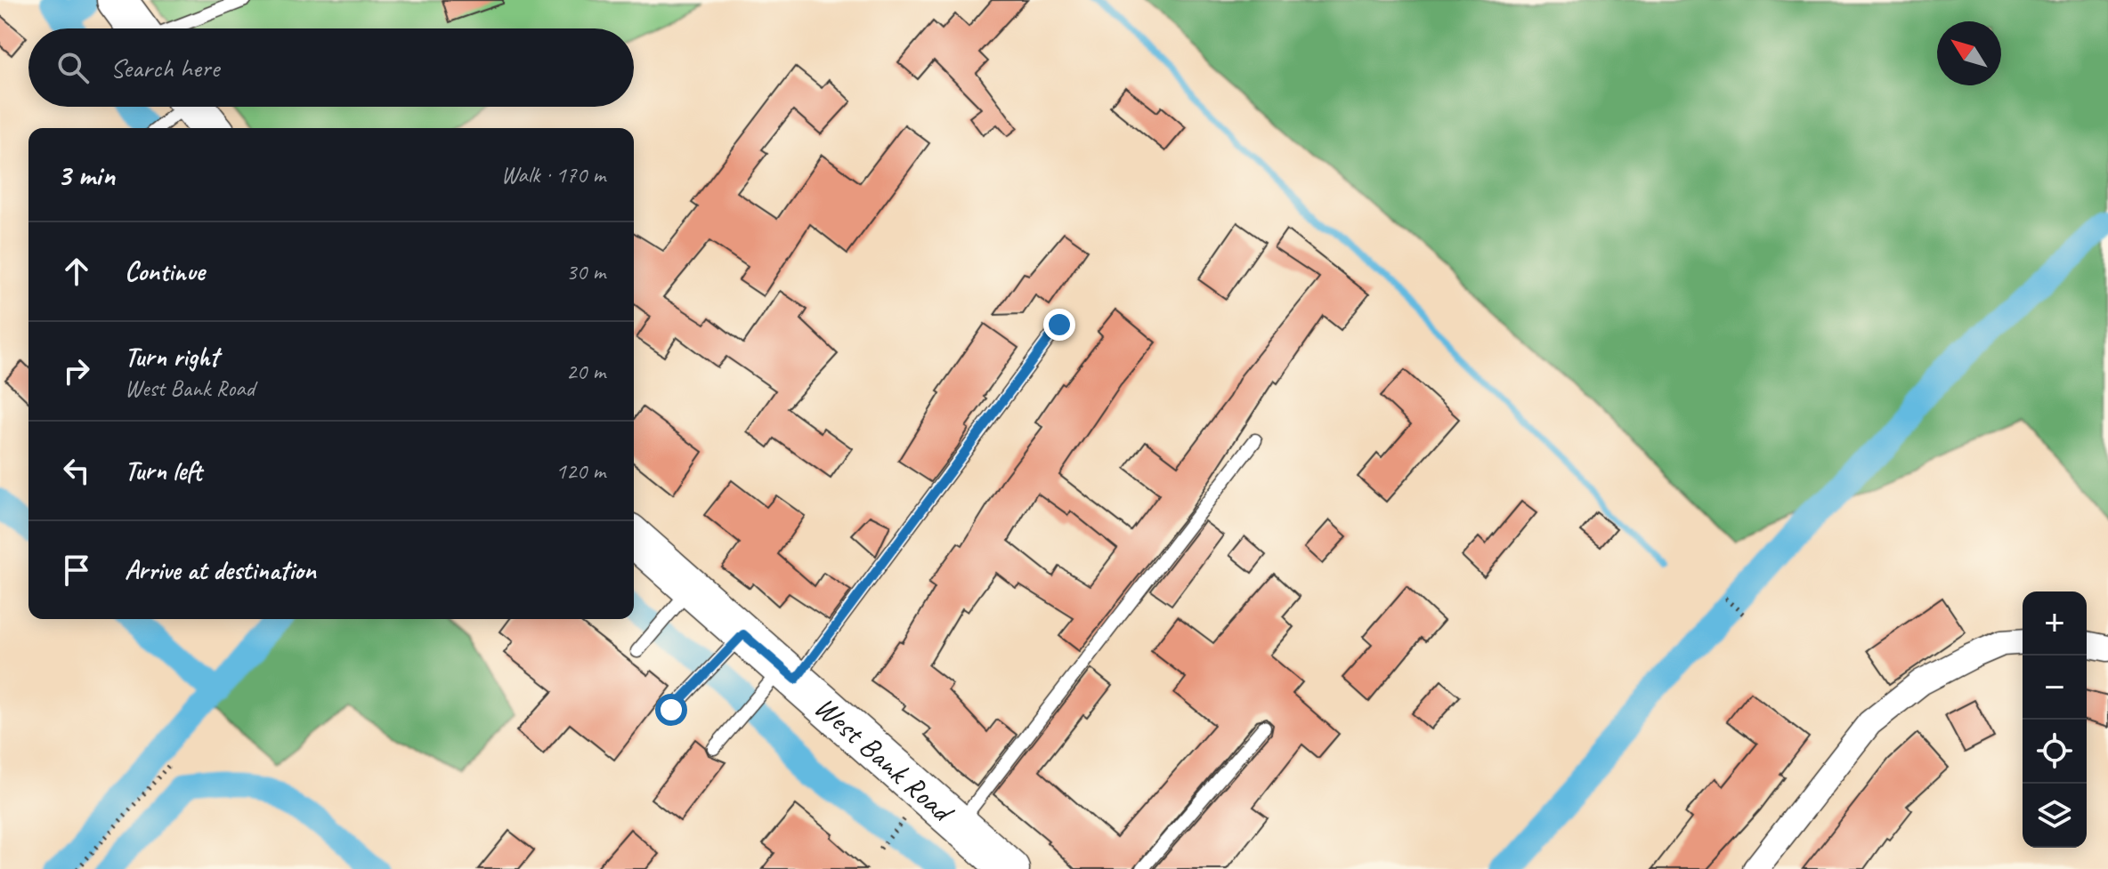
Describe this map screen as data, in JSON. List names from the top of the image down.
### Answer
{
  "streets": {
    "main road": ["West Bank Road"]
  },
  "north": "top left",
  "page": {
    "search": "Search here",
    "heading": ["3 min", "Walk · 170 m"],
    "list": [
      ["Continue", "30 m"],
      ["Turn right", "West Bank Road", "20 m"],
      ["Turn left", "120 m"],
      "Arrive at destination"
    ],
    "map_buttons": ["+", "−"]
  }
}
